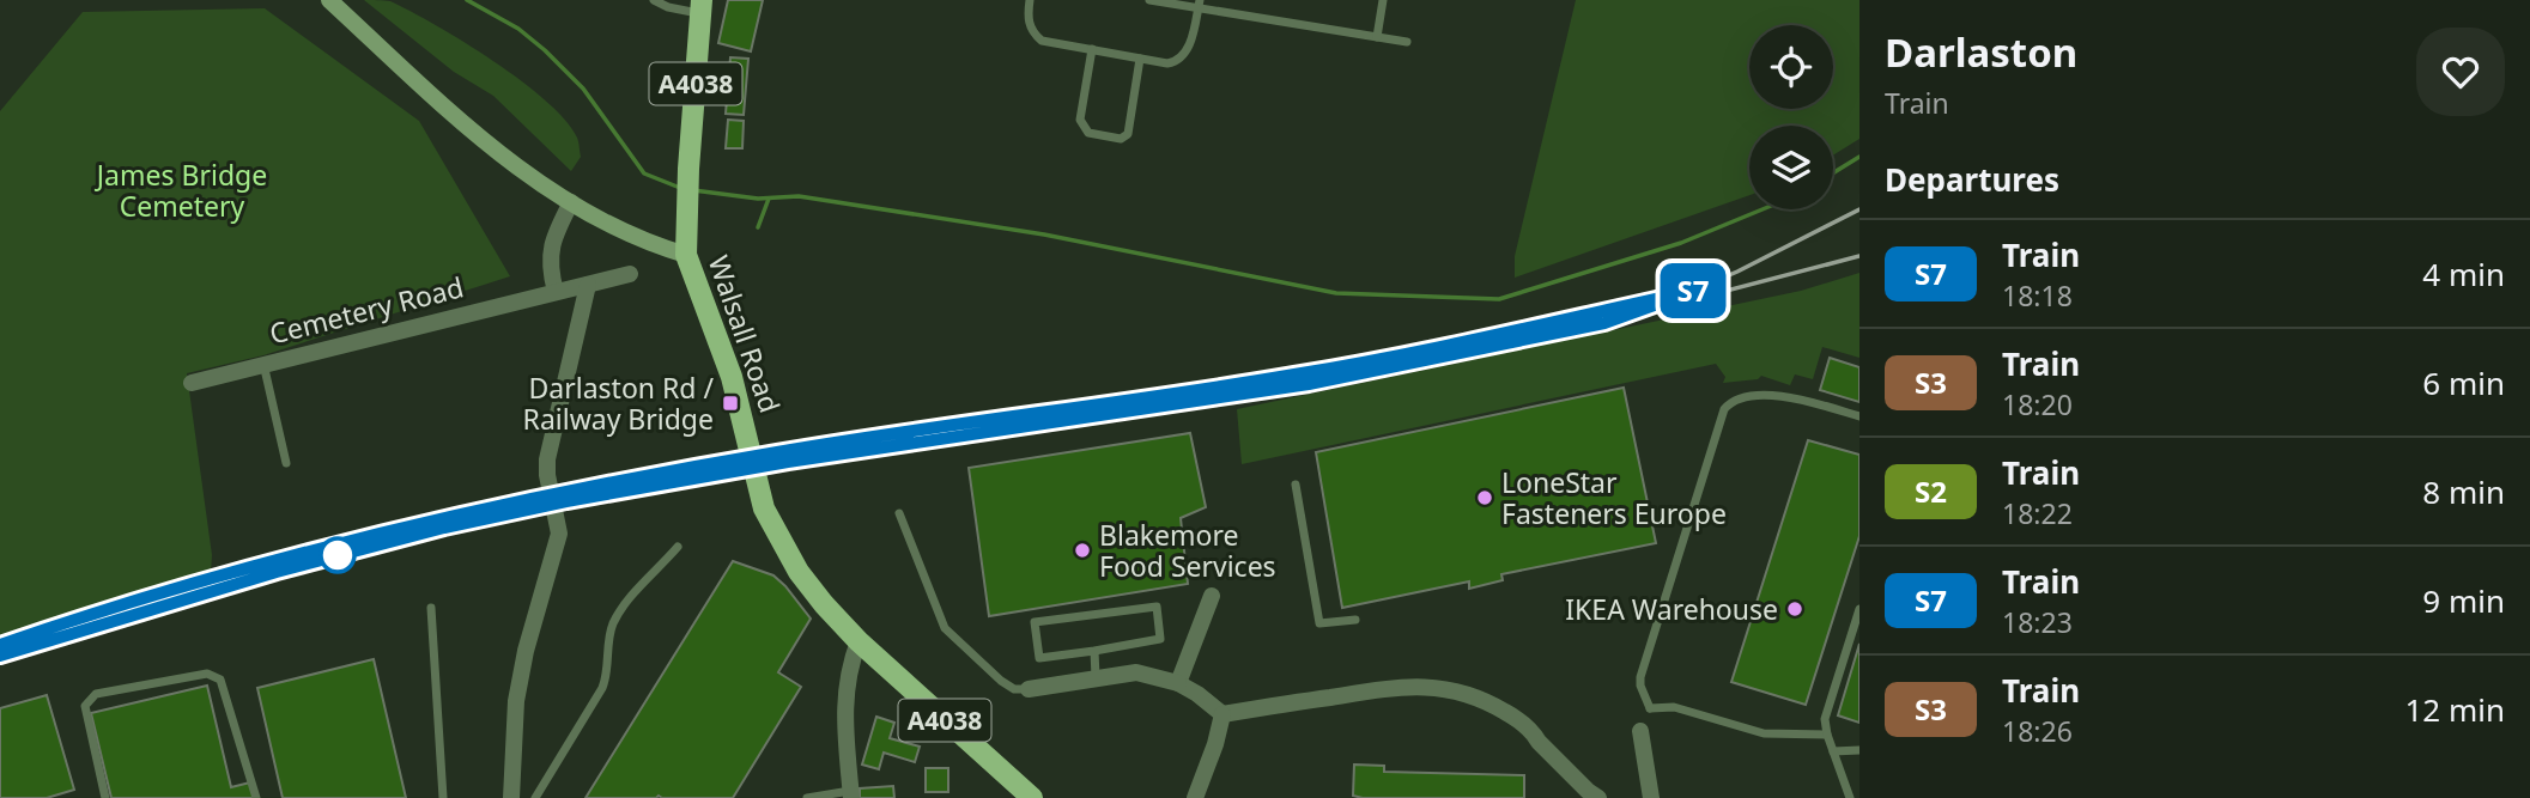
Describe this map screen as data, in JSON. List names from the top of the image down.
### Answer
{
  "streets": {
    "main road": ["A4038", "Walsall Road"],
    "street": ["Cemetery Road"]
  },
  "crossings": [
    ["A4038", "Walsall Road"]
  ],
  "parks": ["James Bridge Cemetery"],
  "places": {
    "transit": ["Darlaston Rd / Railway Bridge"],
    "other": ["LoneStar Fasteners Europe", "Blakemore Food Services", "IKEA Warehouse"]
  },
  "page": {
    "on_map": "S7",
    "heading": [
      ["Darlaston", "Train"],
      "Departures"
    ],
    "list": [
      {
        "mark": "S7",
        "name": "Train",
        "note": "18:18",
        "value": "4 min"
      },
      {
        "mark": "S3",
        "name": "Train",
        "note": "18:20",
        "value": "6 min"
      },
      {
        "mark": "S2",
        "name": "Train",
        "note": "18:22",
        "value": "8 min"
      },
      {
        "mark": "S7",
        "name": "Train",
        "note": "18:23",
        "value": "9 min"
      },
      {
        "mark": "S3",
        "name": "Train",
        "note": "18:26",
        "value": "12 min"
      }
    ]
  }
}
